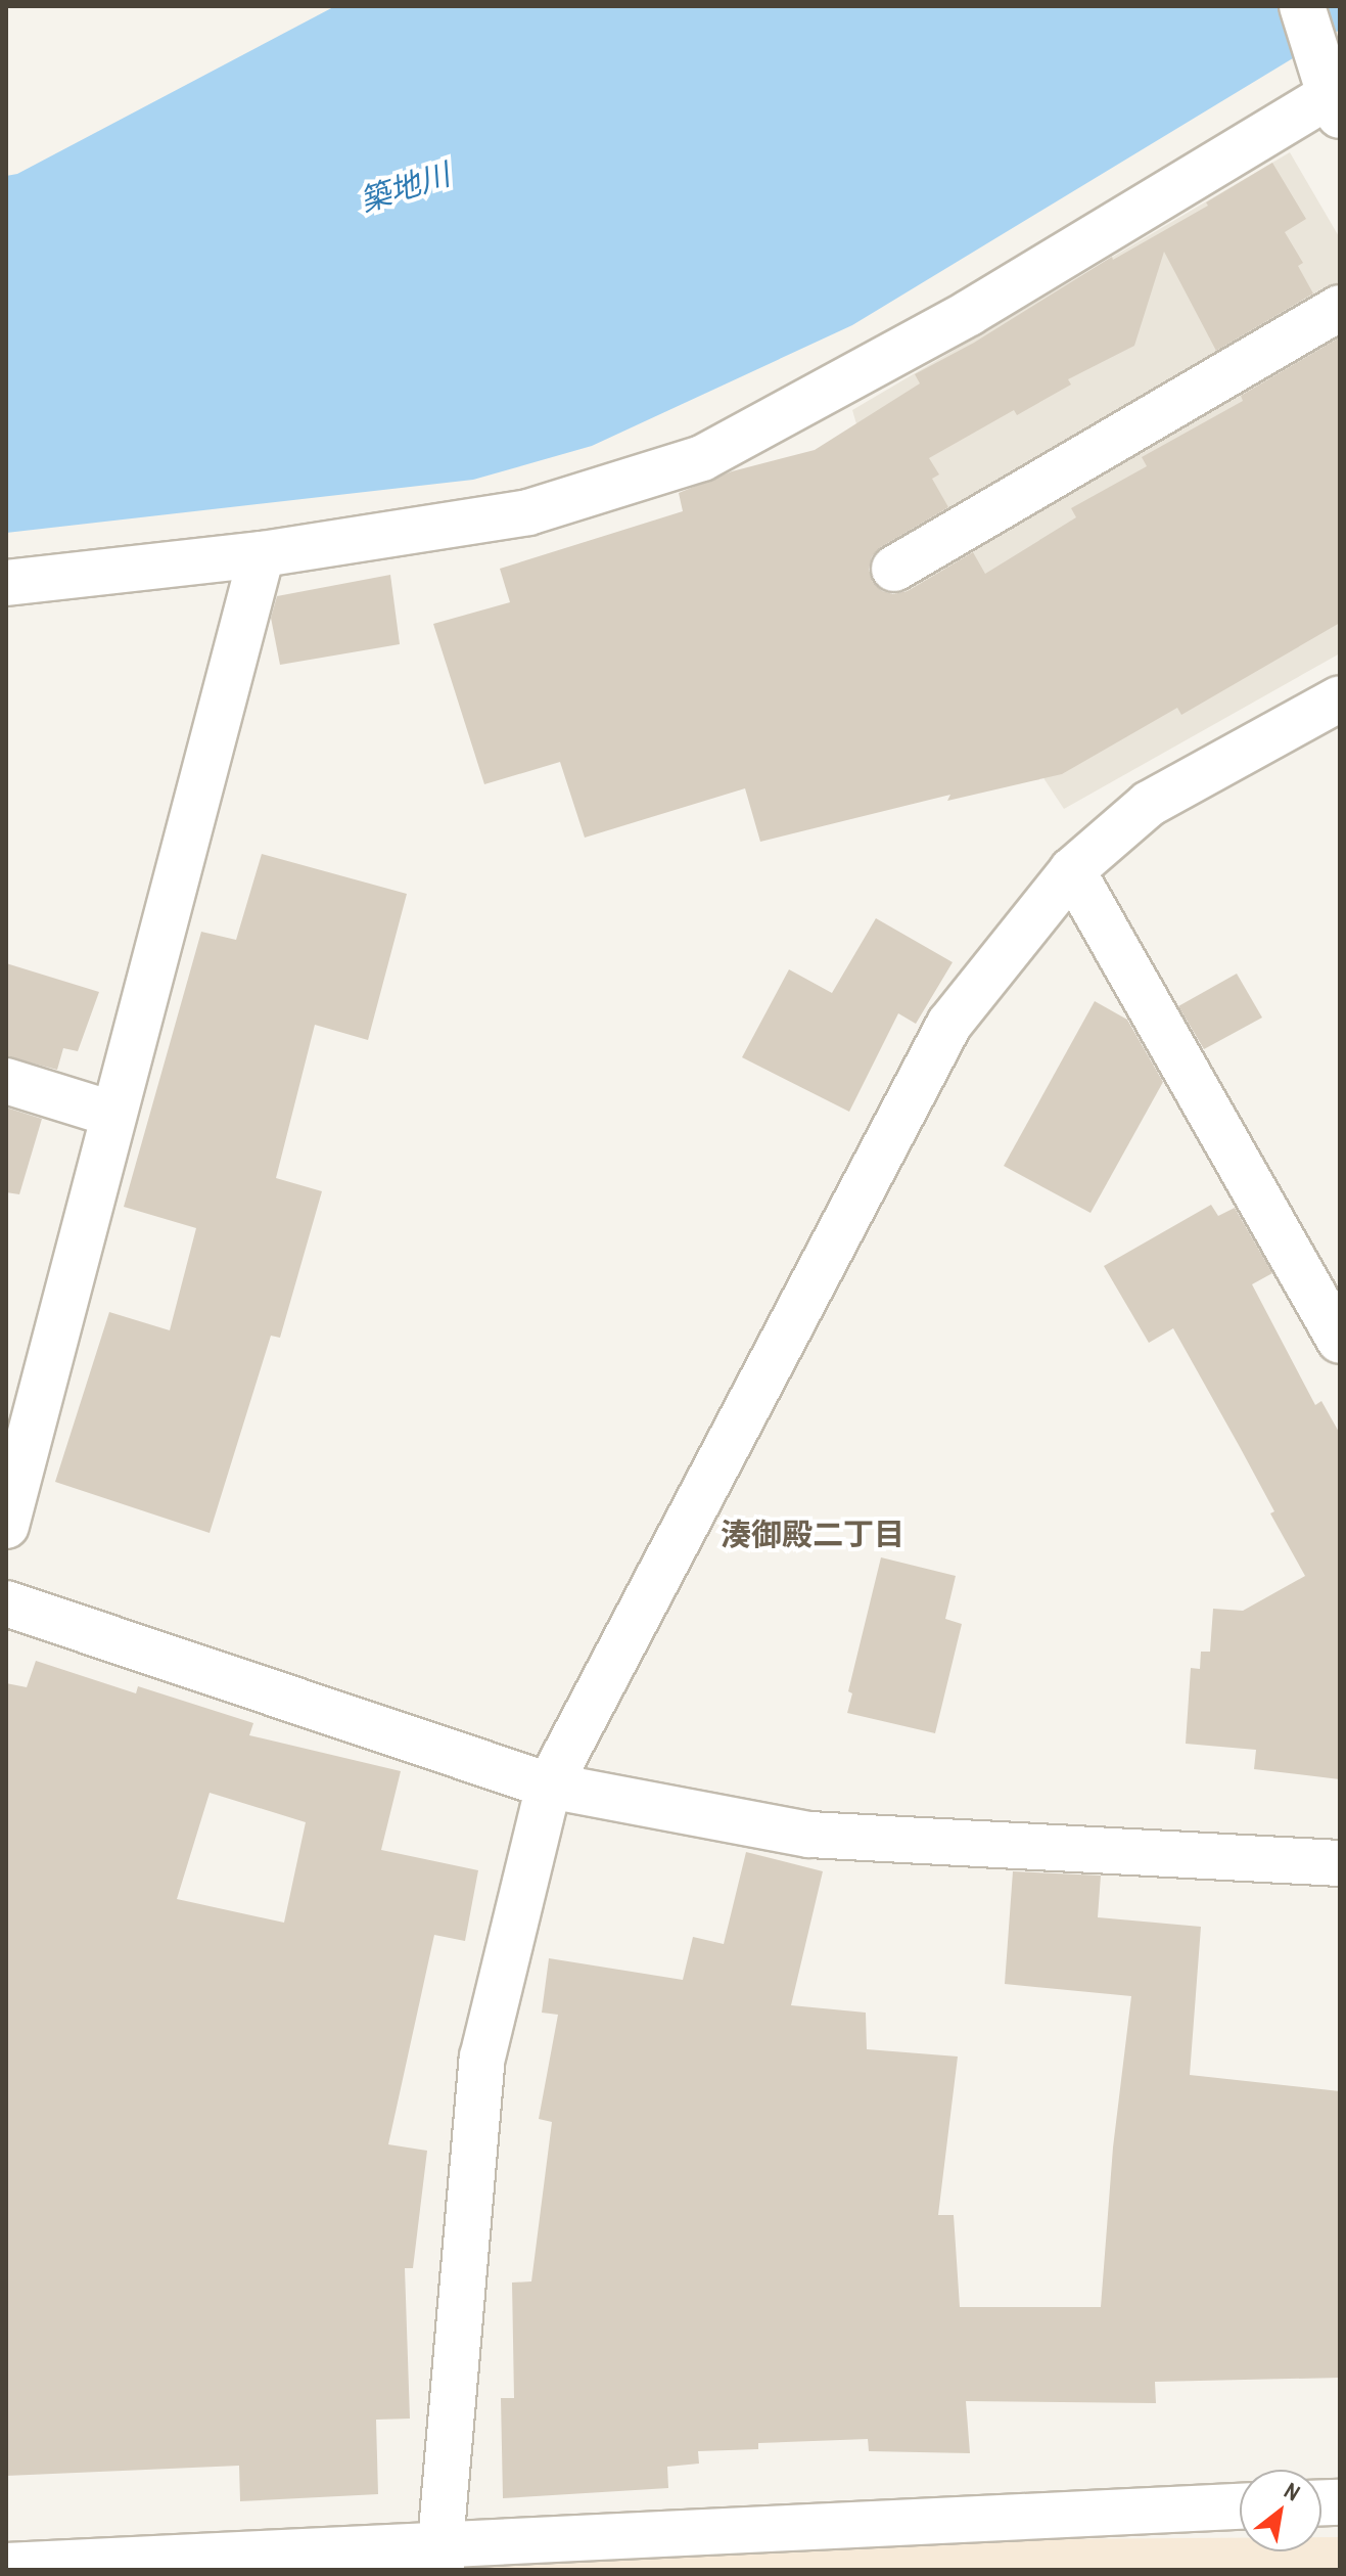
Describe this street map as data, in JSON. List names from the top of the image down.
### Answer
{
  "districts": ["湊御殿二丁目"],
  "water": ["築地川"],
  "north": "top right"
}
